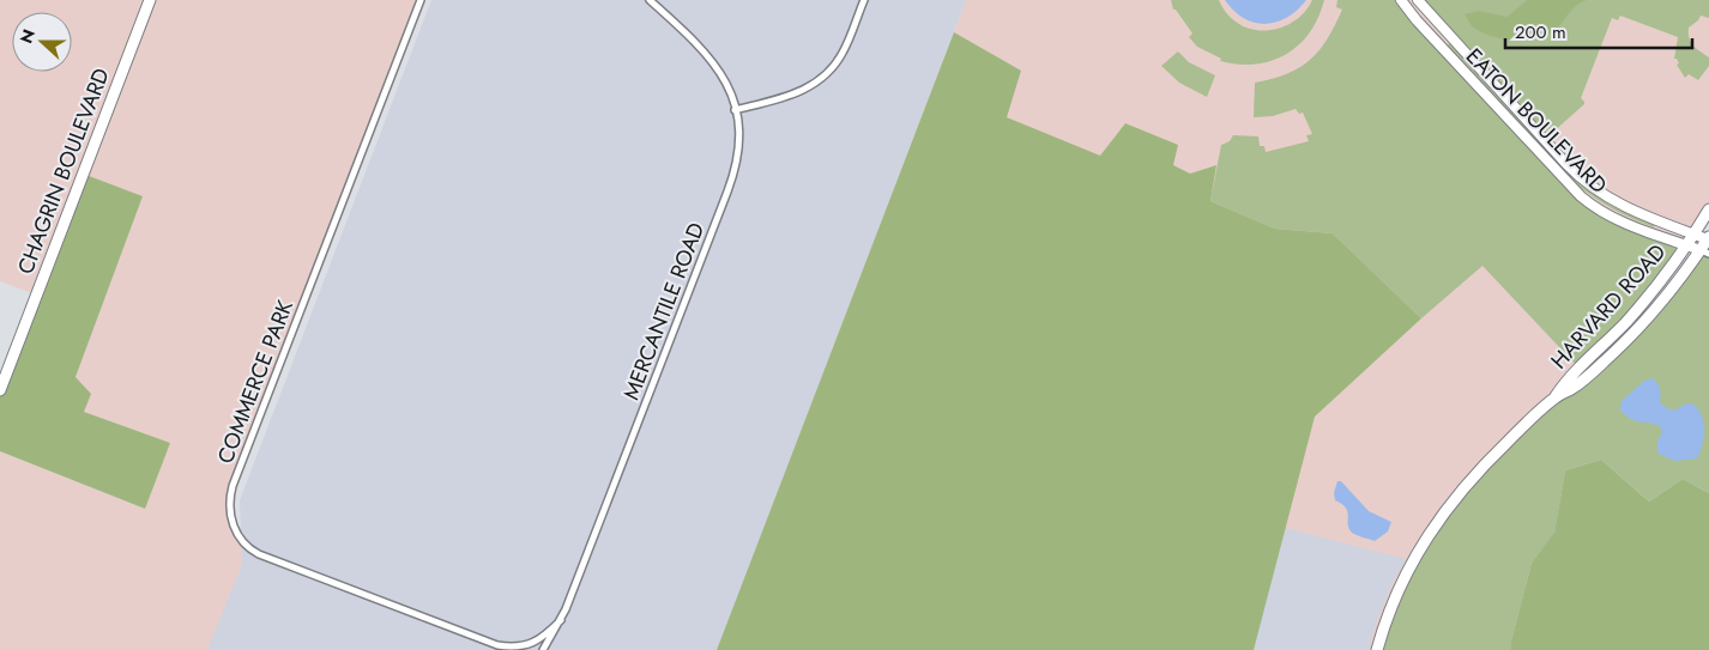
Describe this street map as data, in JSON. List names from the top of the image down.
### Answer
{
  "streets": {
    "main road": ["CHAGRIN BOULEVARD", "HARVARD ROAD"],
    "street": ["EATON BOULEVARD", "MERCANTILE ROAD", "COMMERCE PARK"]
  },
  "crossings": [
    ["EATON BOULEVARD", "HARVARD ROAD"],
    ["MERCANTILE ROAD", "COMMERCE PARK"]
  ],
  "scale_bar": "200 m",
  "north": "left"
}
